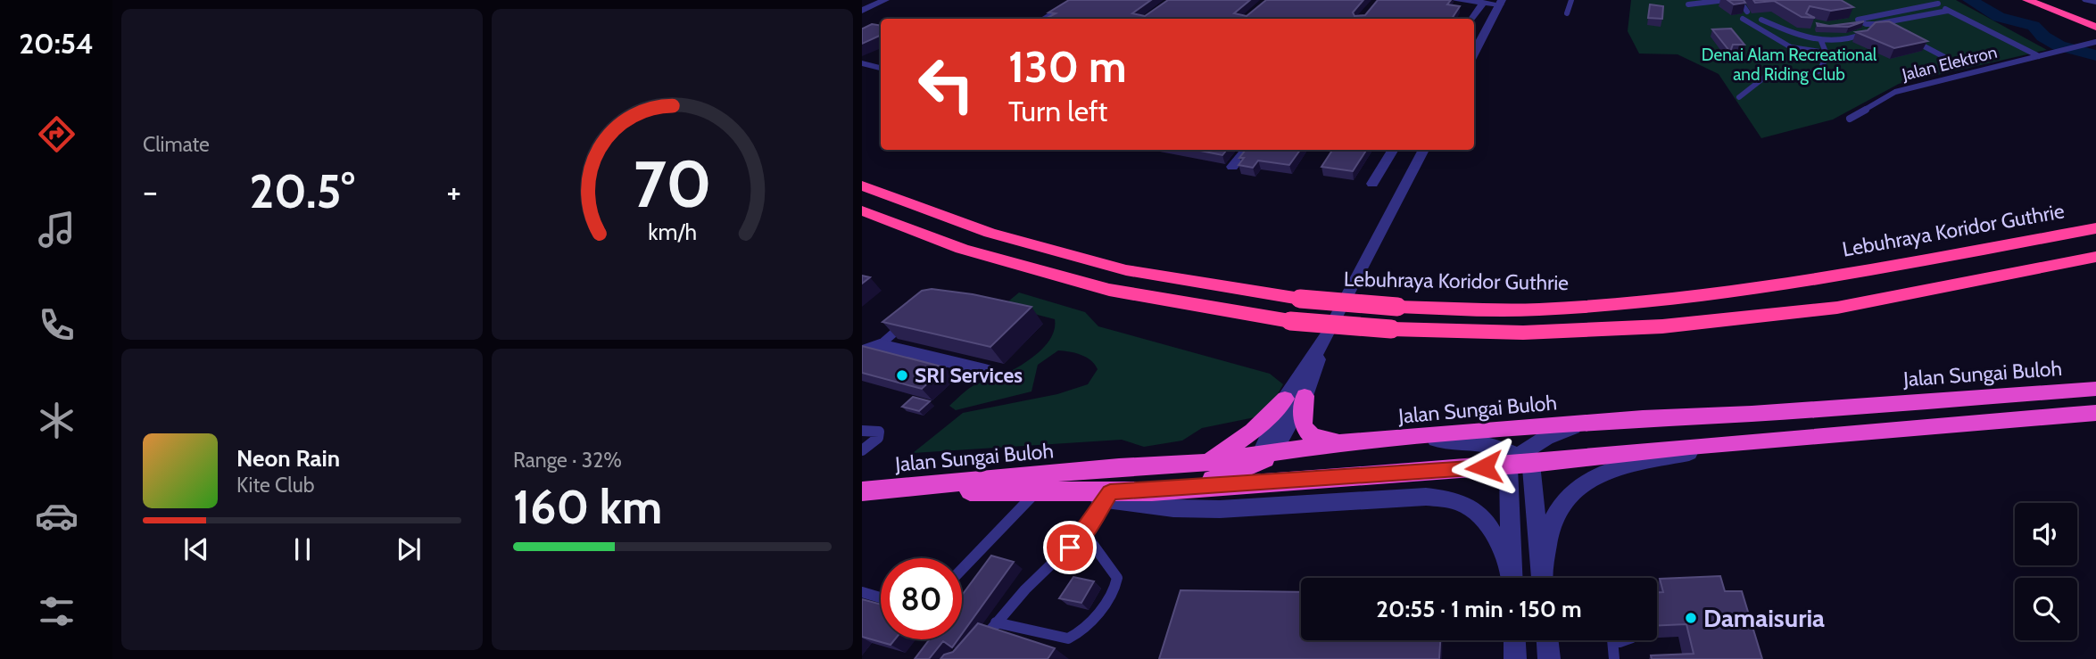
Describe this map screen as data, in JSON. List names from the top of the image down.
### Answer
{
  "streets": {
    "highway": ["Lebuhraya Koridor Guthrie", "Jalan Sungai Buloh"],
    "lane": ["Jalan Elektron"]
  },
  "parks": ["Denai Alam Recreational and Riding Club"],
  "places": ["SRI Services", "Damaisuria"],
  "page": {
    "tabs": "20:54",
    "tile": [
      "Climate",
      ["Range · 32%", "160 km"]
    ],
    "turn": ["130 m", "Turn left"],
    "heat": ["−", "20.5°", "+"],
    "song": ["Neon Rain", "Kite Club"],
    "limit": "80",
    "trip": "20:55 · 1 min · 150 m",
    "gauge": ["70", "km/h"]
  }
}
